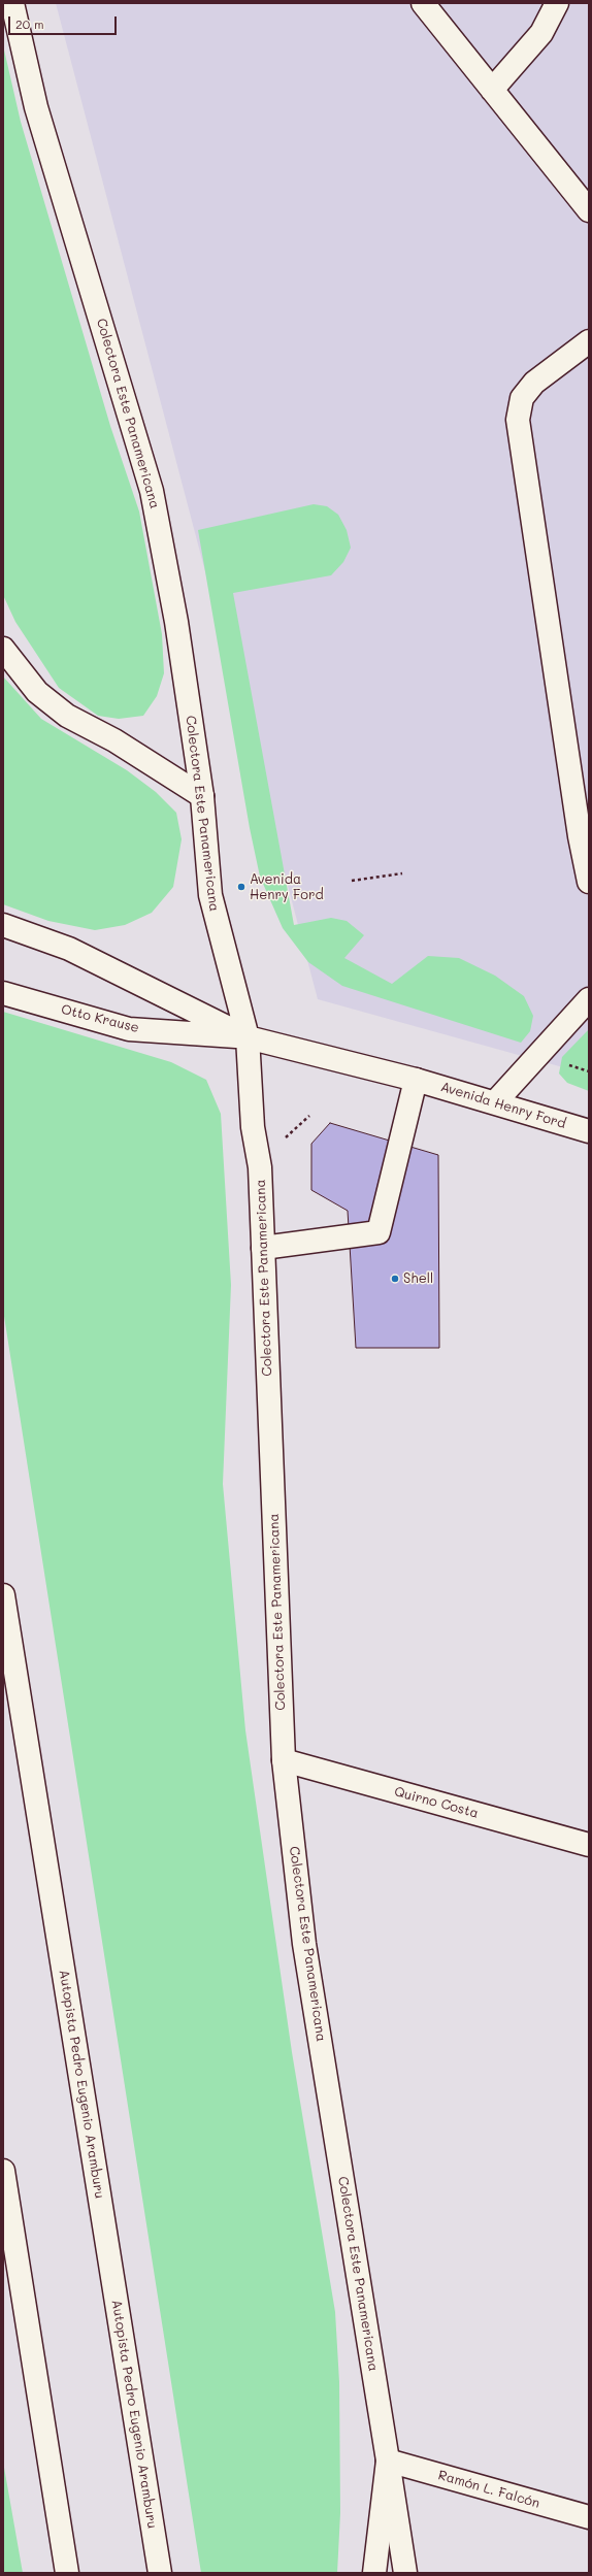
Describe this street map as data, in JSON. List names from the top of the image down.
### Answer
{
  "streets": {
    "main road": [
      "Colectora Este Panamericana",
      "Otto Krause",
      "Avenida Henry Ford",
      "Quirno Costa",
      "Autopista Pedro Eugenio Aramburu",
      "Ramón L. Falcón"
    ]
  },
  "crossings": [
    ["Colectora Este Panamericana", "Otto Krause"],
    ["Colectora Este Panamericana", "Avenida Henry Ford"],
    ["Colectora Este Panamericana", "Quirno Costa"],
    ["Colectora Este Panamericana", "Ramón L. Falcón"],
    ["Otto Krause", "Avenida Henry Ford"]
  ],
  "places": ["Avenida Henry Ford", "Shell"],
  "scale_bar": "20 m"
}
